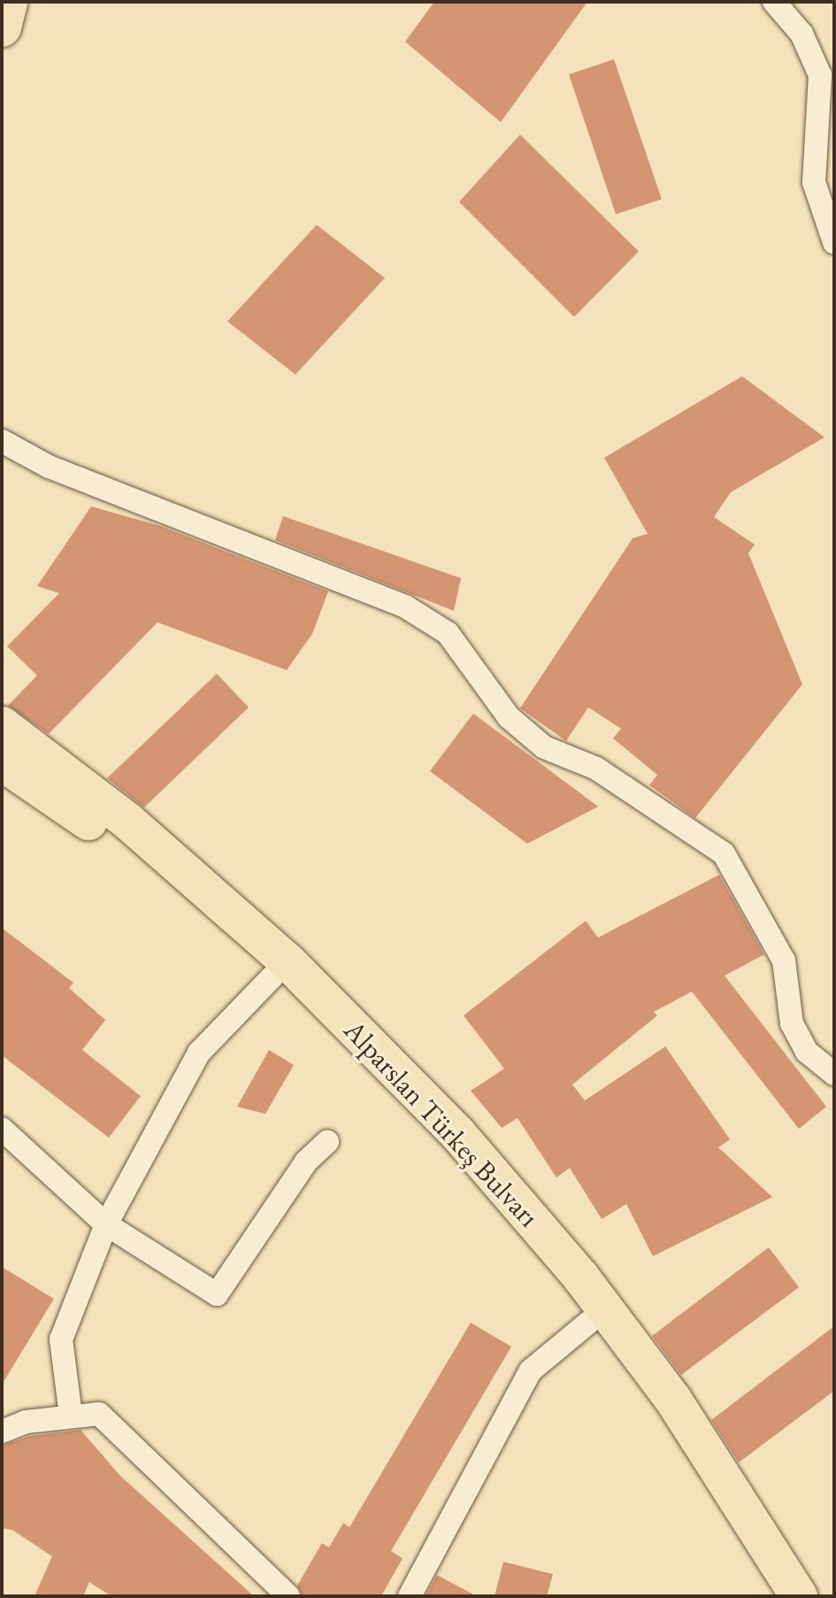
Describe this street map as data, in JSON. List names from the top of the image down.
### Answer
{
  "streets": {
    "main road": ["Alparslan Türkeş Bulvarı"]
  }
}
